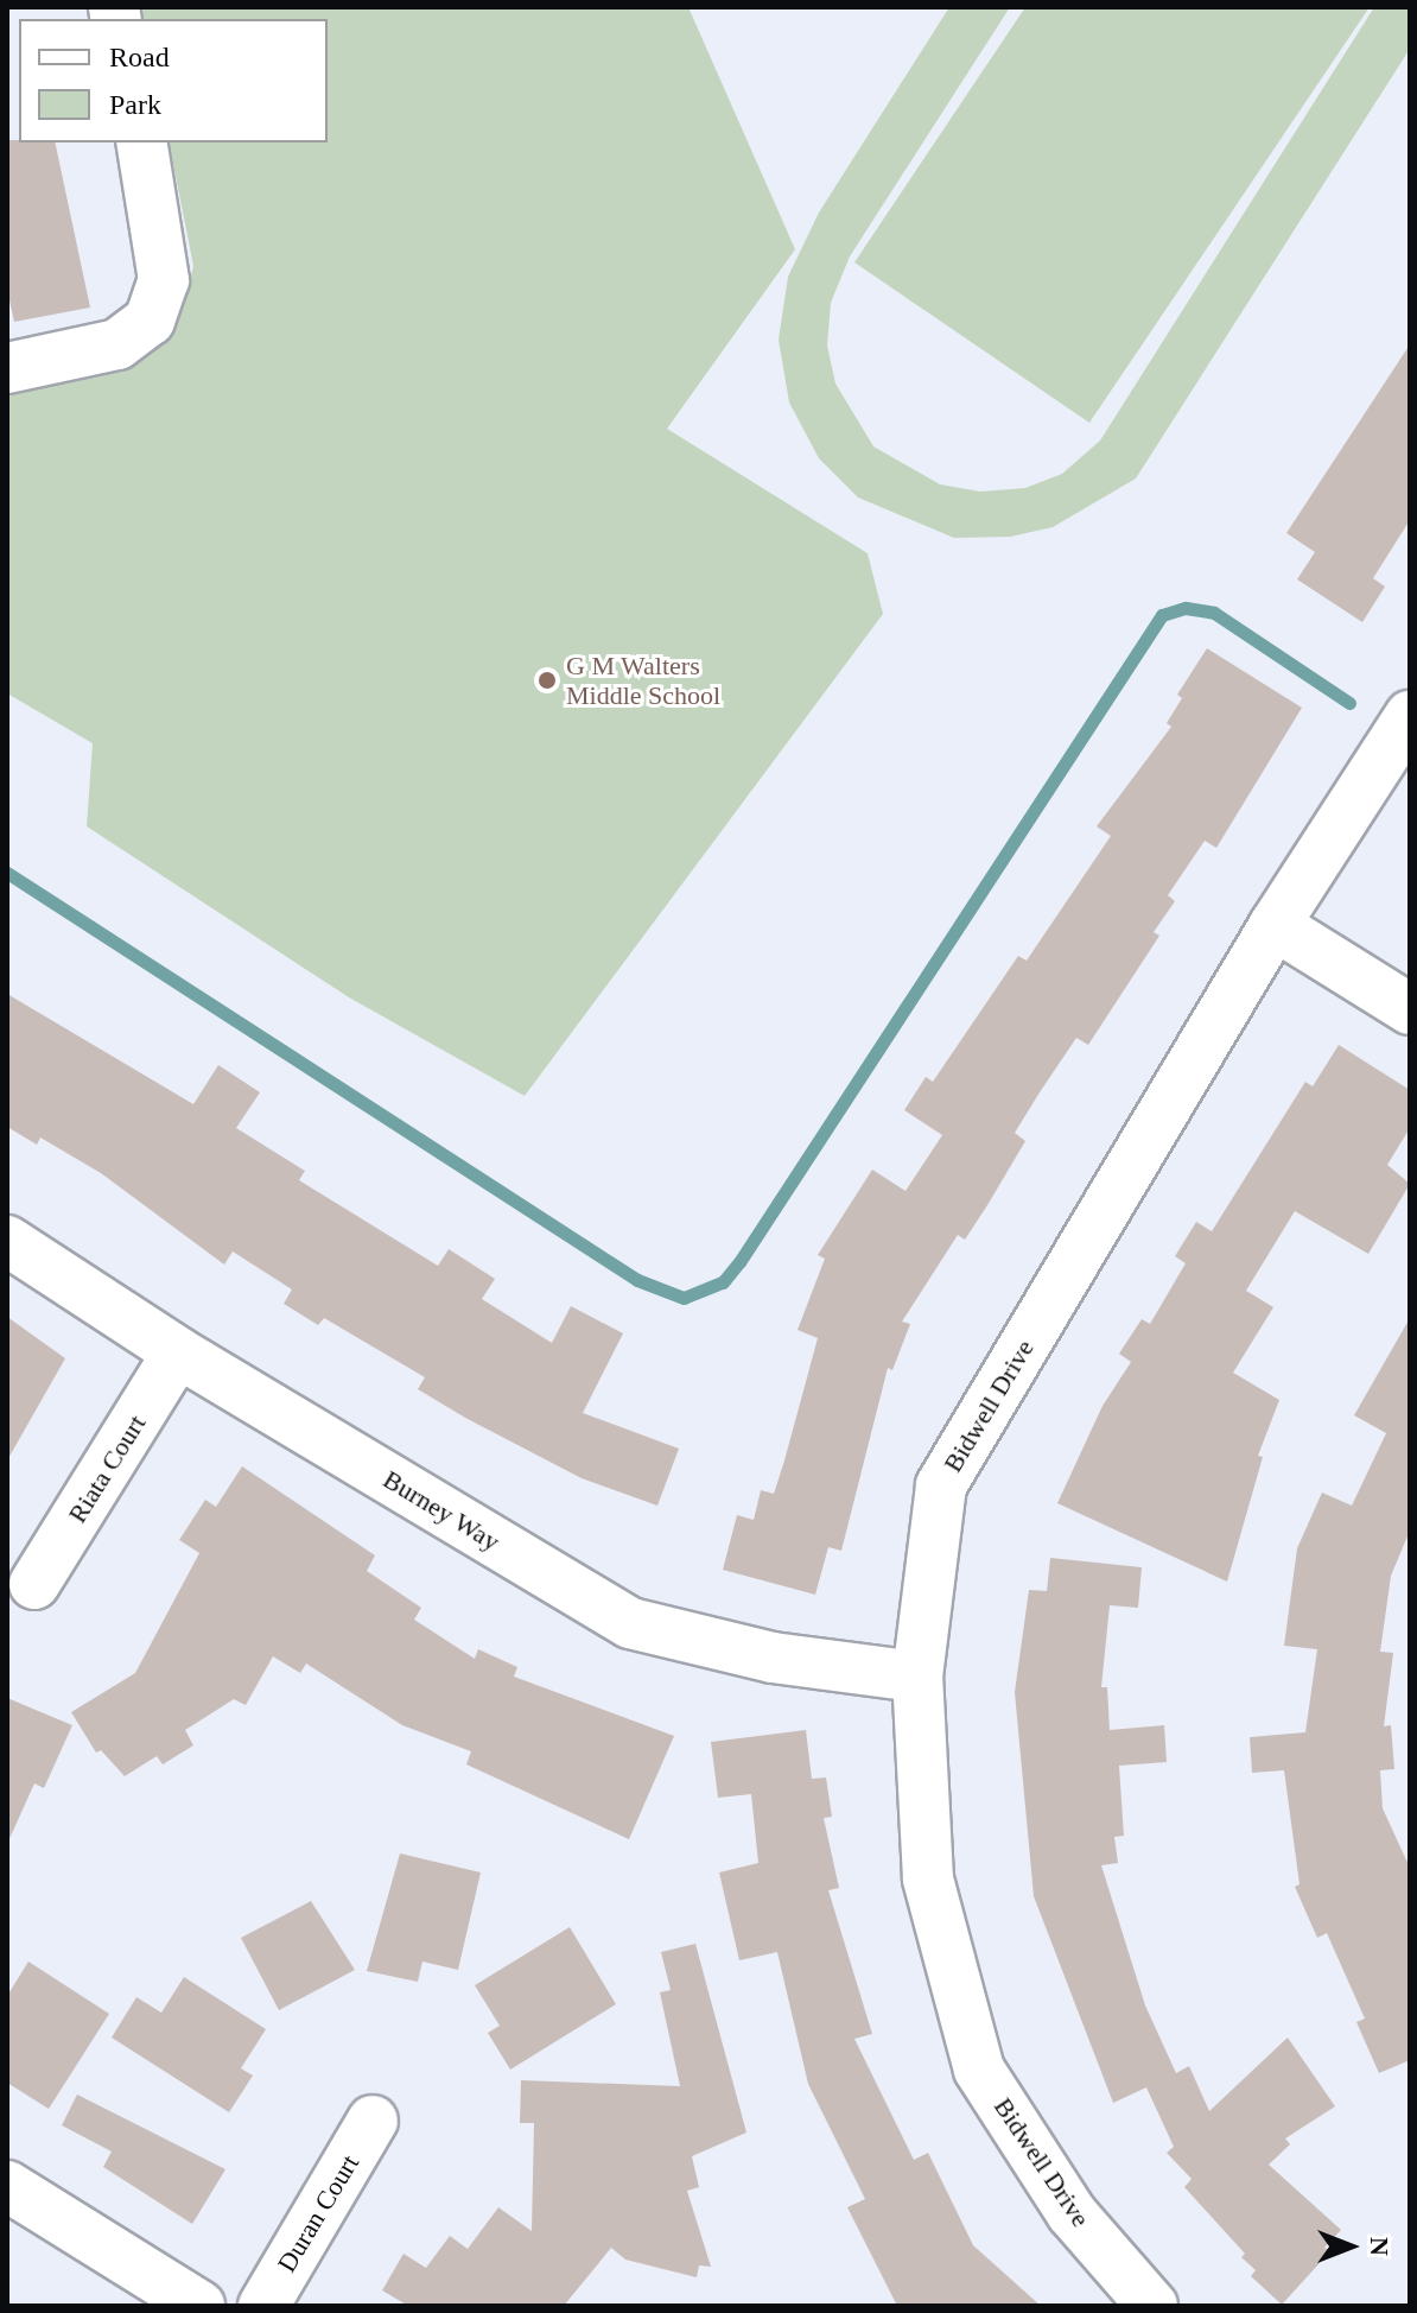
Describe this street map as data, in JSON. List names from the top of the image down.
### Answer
{
  "streets": {
    "street": [
      "Bidwell Drive",
      "Riata Court",
      "Burney Way",
      "Duran Court"
    ]
  },
  "crossings": [
    ["Bidwell Drive", "Burney Way"],
    ["Riata Court", "Burney Way"]
  ],
  "places": ["G M Walters Middle School"],
  "legend": ["Road", "Park"],
  "north": "right"
}
